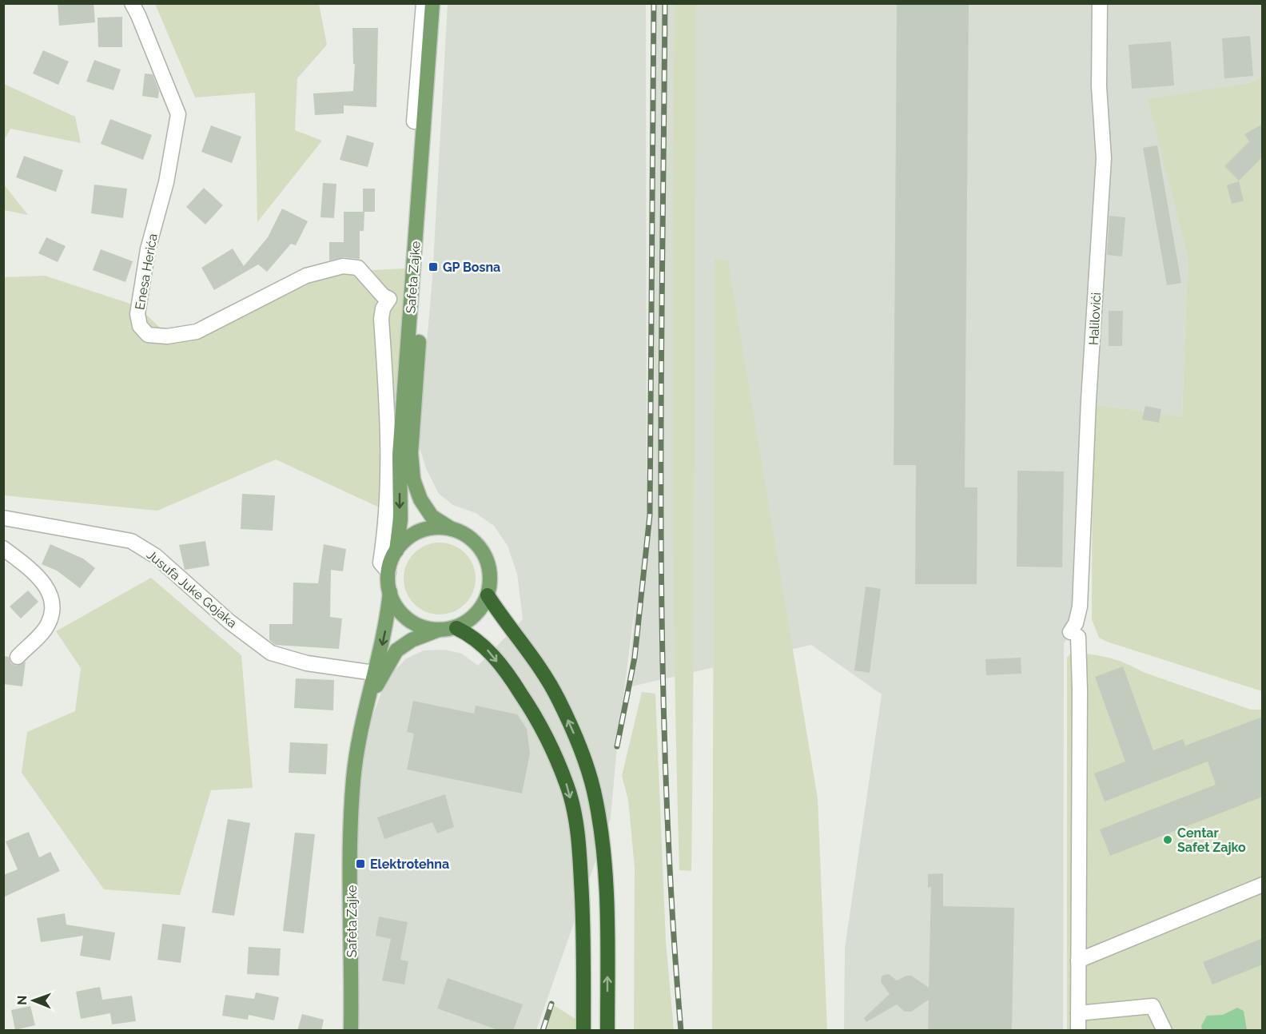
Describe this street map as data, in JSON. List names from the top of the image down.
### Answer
{
  "streets": {
    "main road": ["Safeta Zajke"],
    "street": ["Enesa Herića", "Halilovići", "Jusufa Juke Gojaka"]
  },
  "crossings": [
    ["Safeta Zajke", "Jusufa Juke Gojaka"]
  ],
  "places": {
    "transit": ["GP Bosna", "Elektrotehna"],
    "other": ["Centar Safet Zajko"]
  },
  "north": "left"
}
